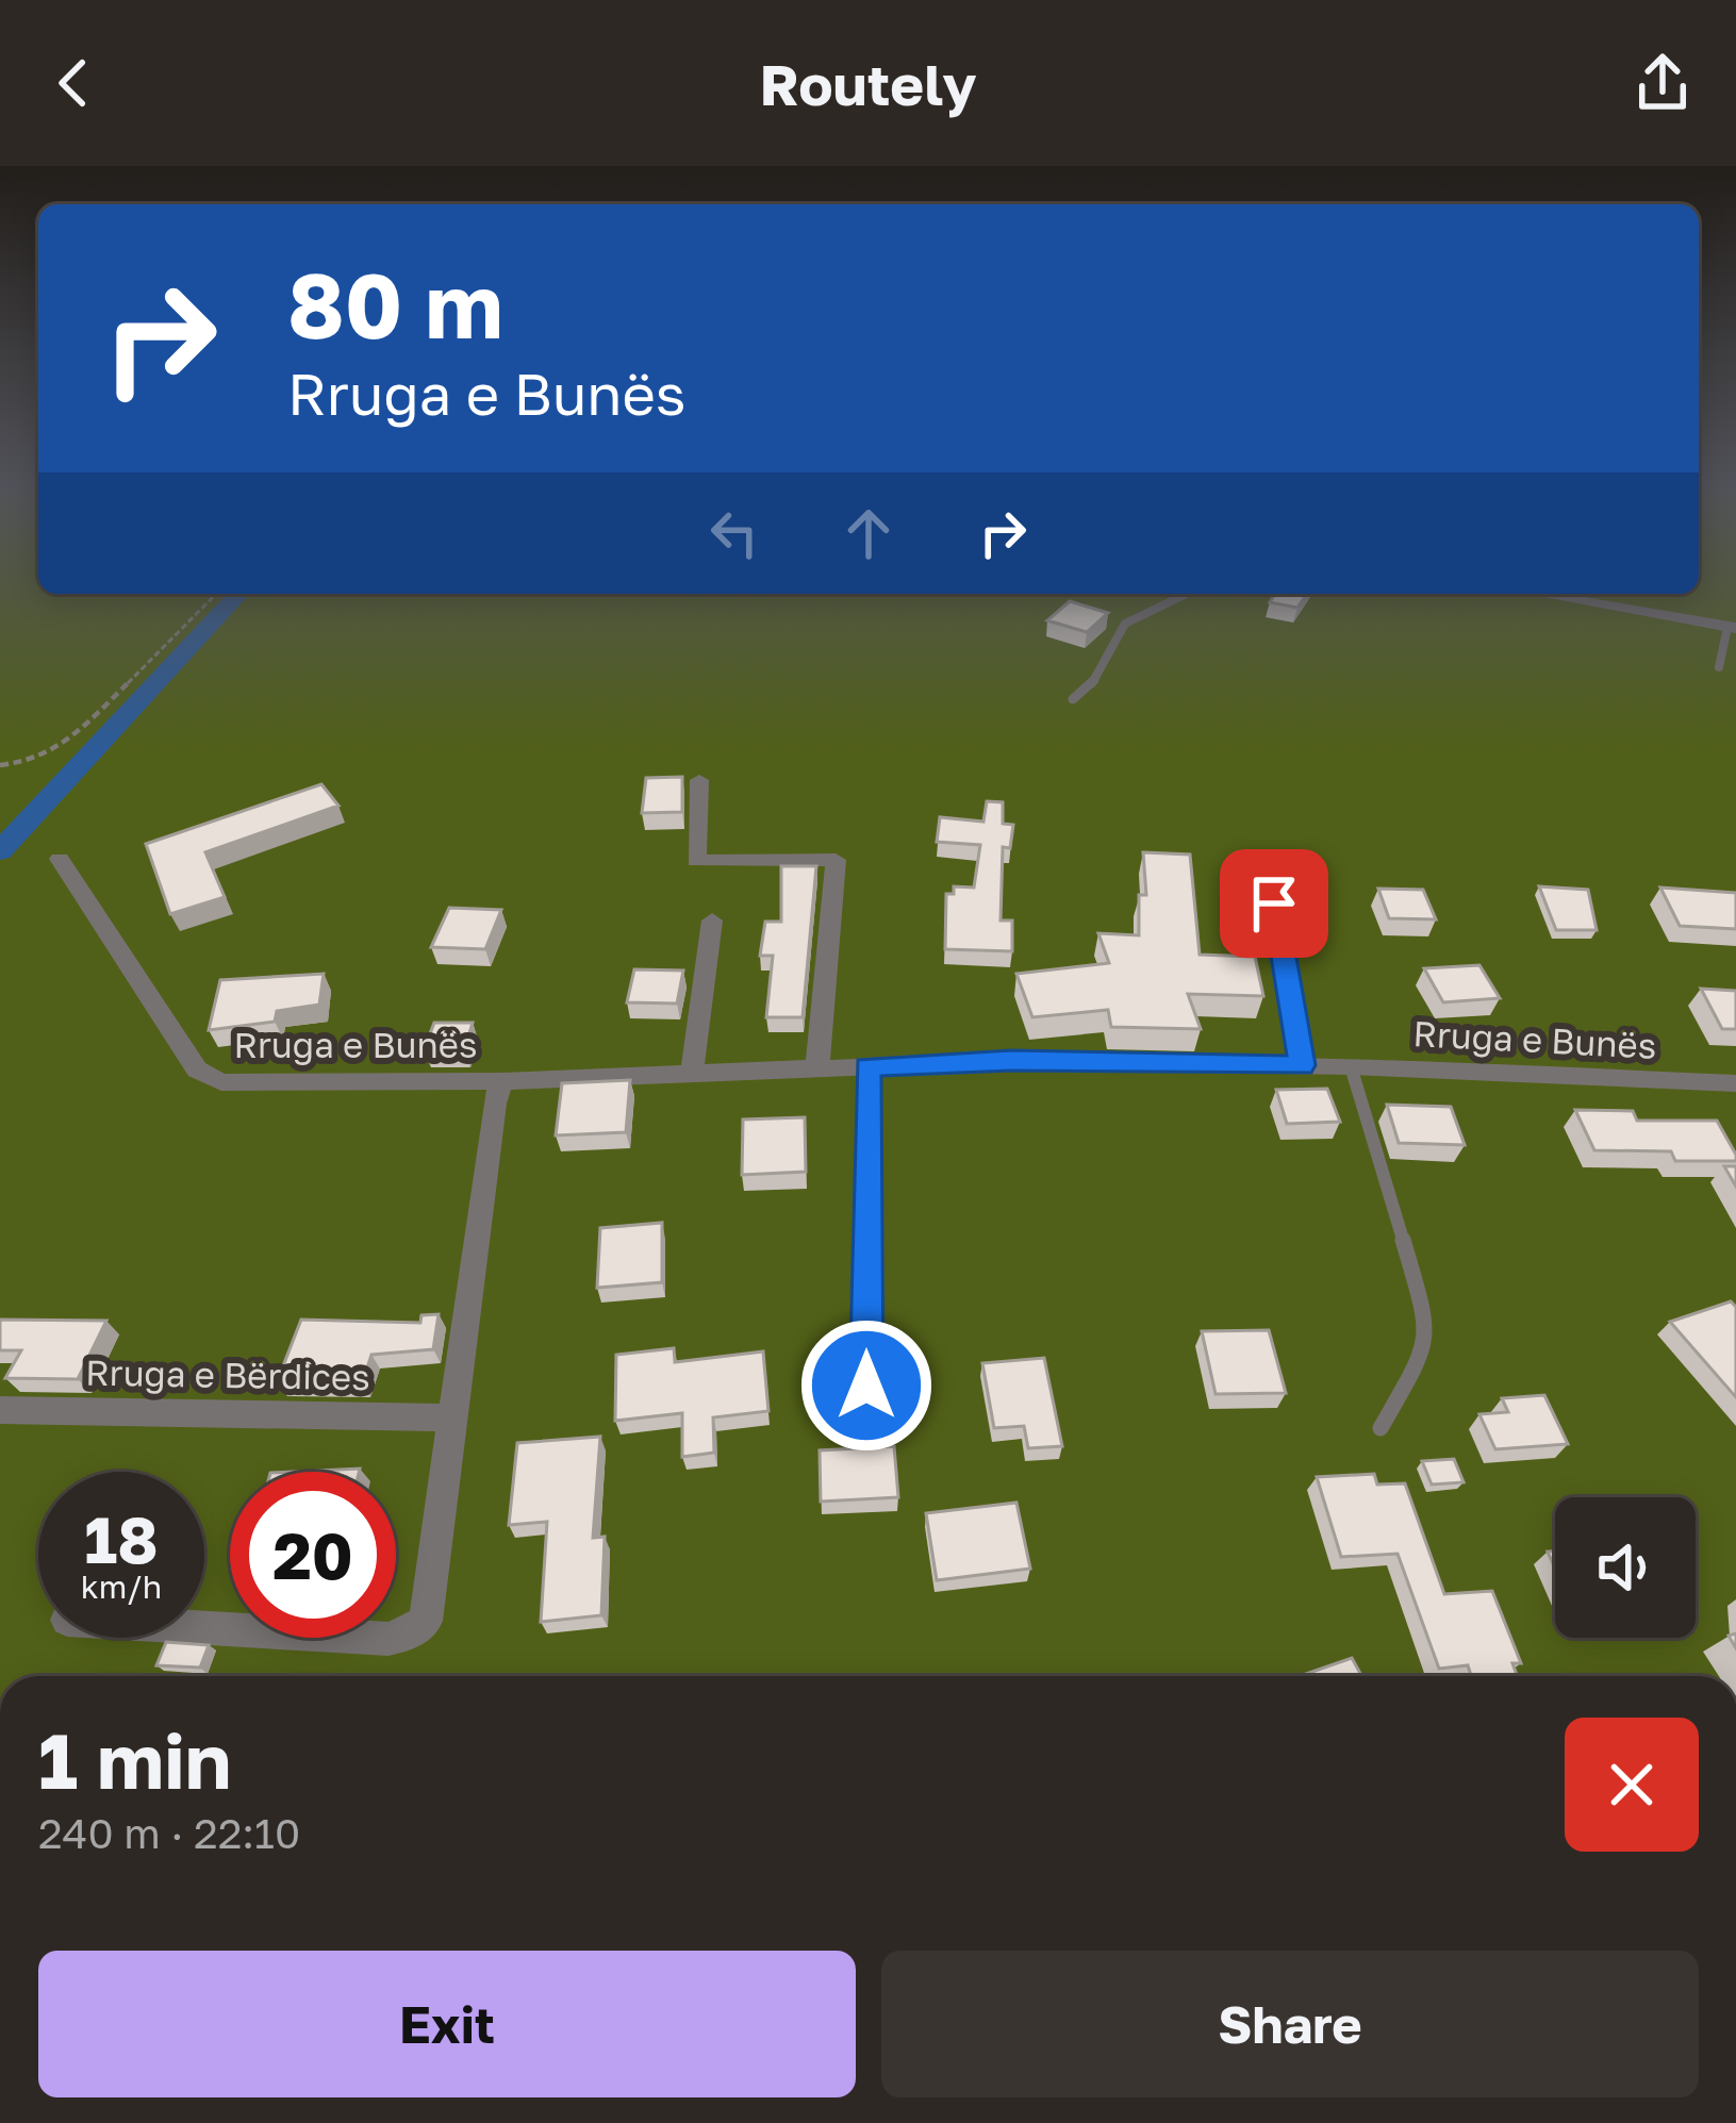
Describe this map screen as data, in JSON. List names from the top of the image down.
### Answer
{
  "streets": {
    "street": ["Rruga e Bunës", "Rruga e Bërdices"]
  },
  "page": {
    "header": "Routely",
    "turn": ["80 m", "Rruga e Bunës"],
    "speed": "18 km/h",
    "limit": "20",
    "heading": ["1 min", "240 m · 22:10"],
    "buttons": ["Exit", "Share"]
  }
}
